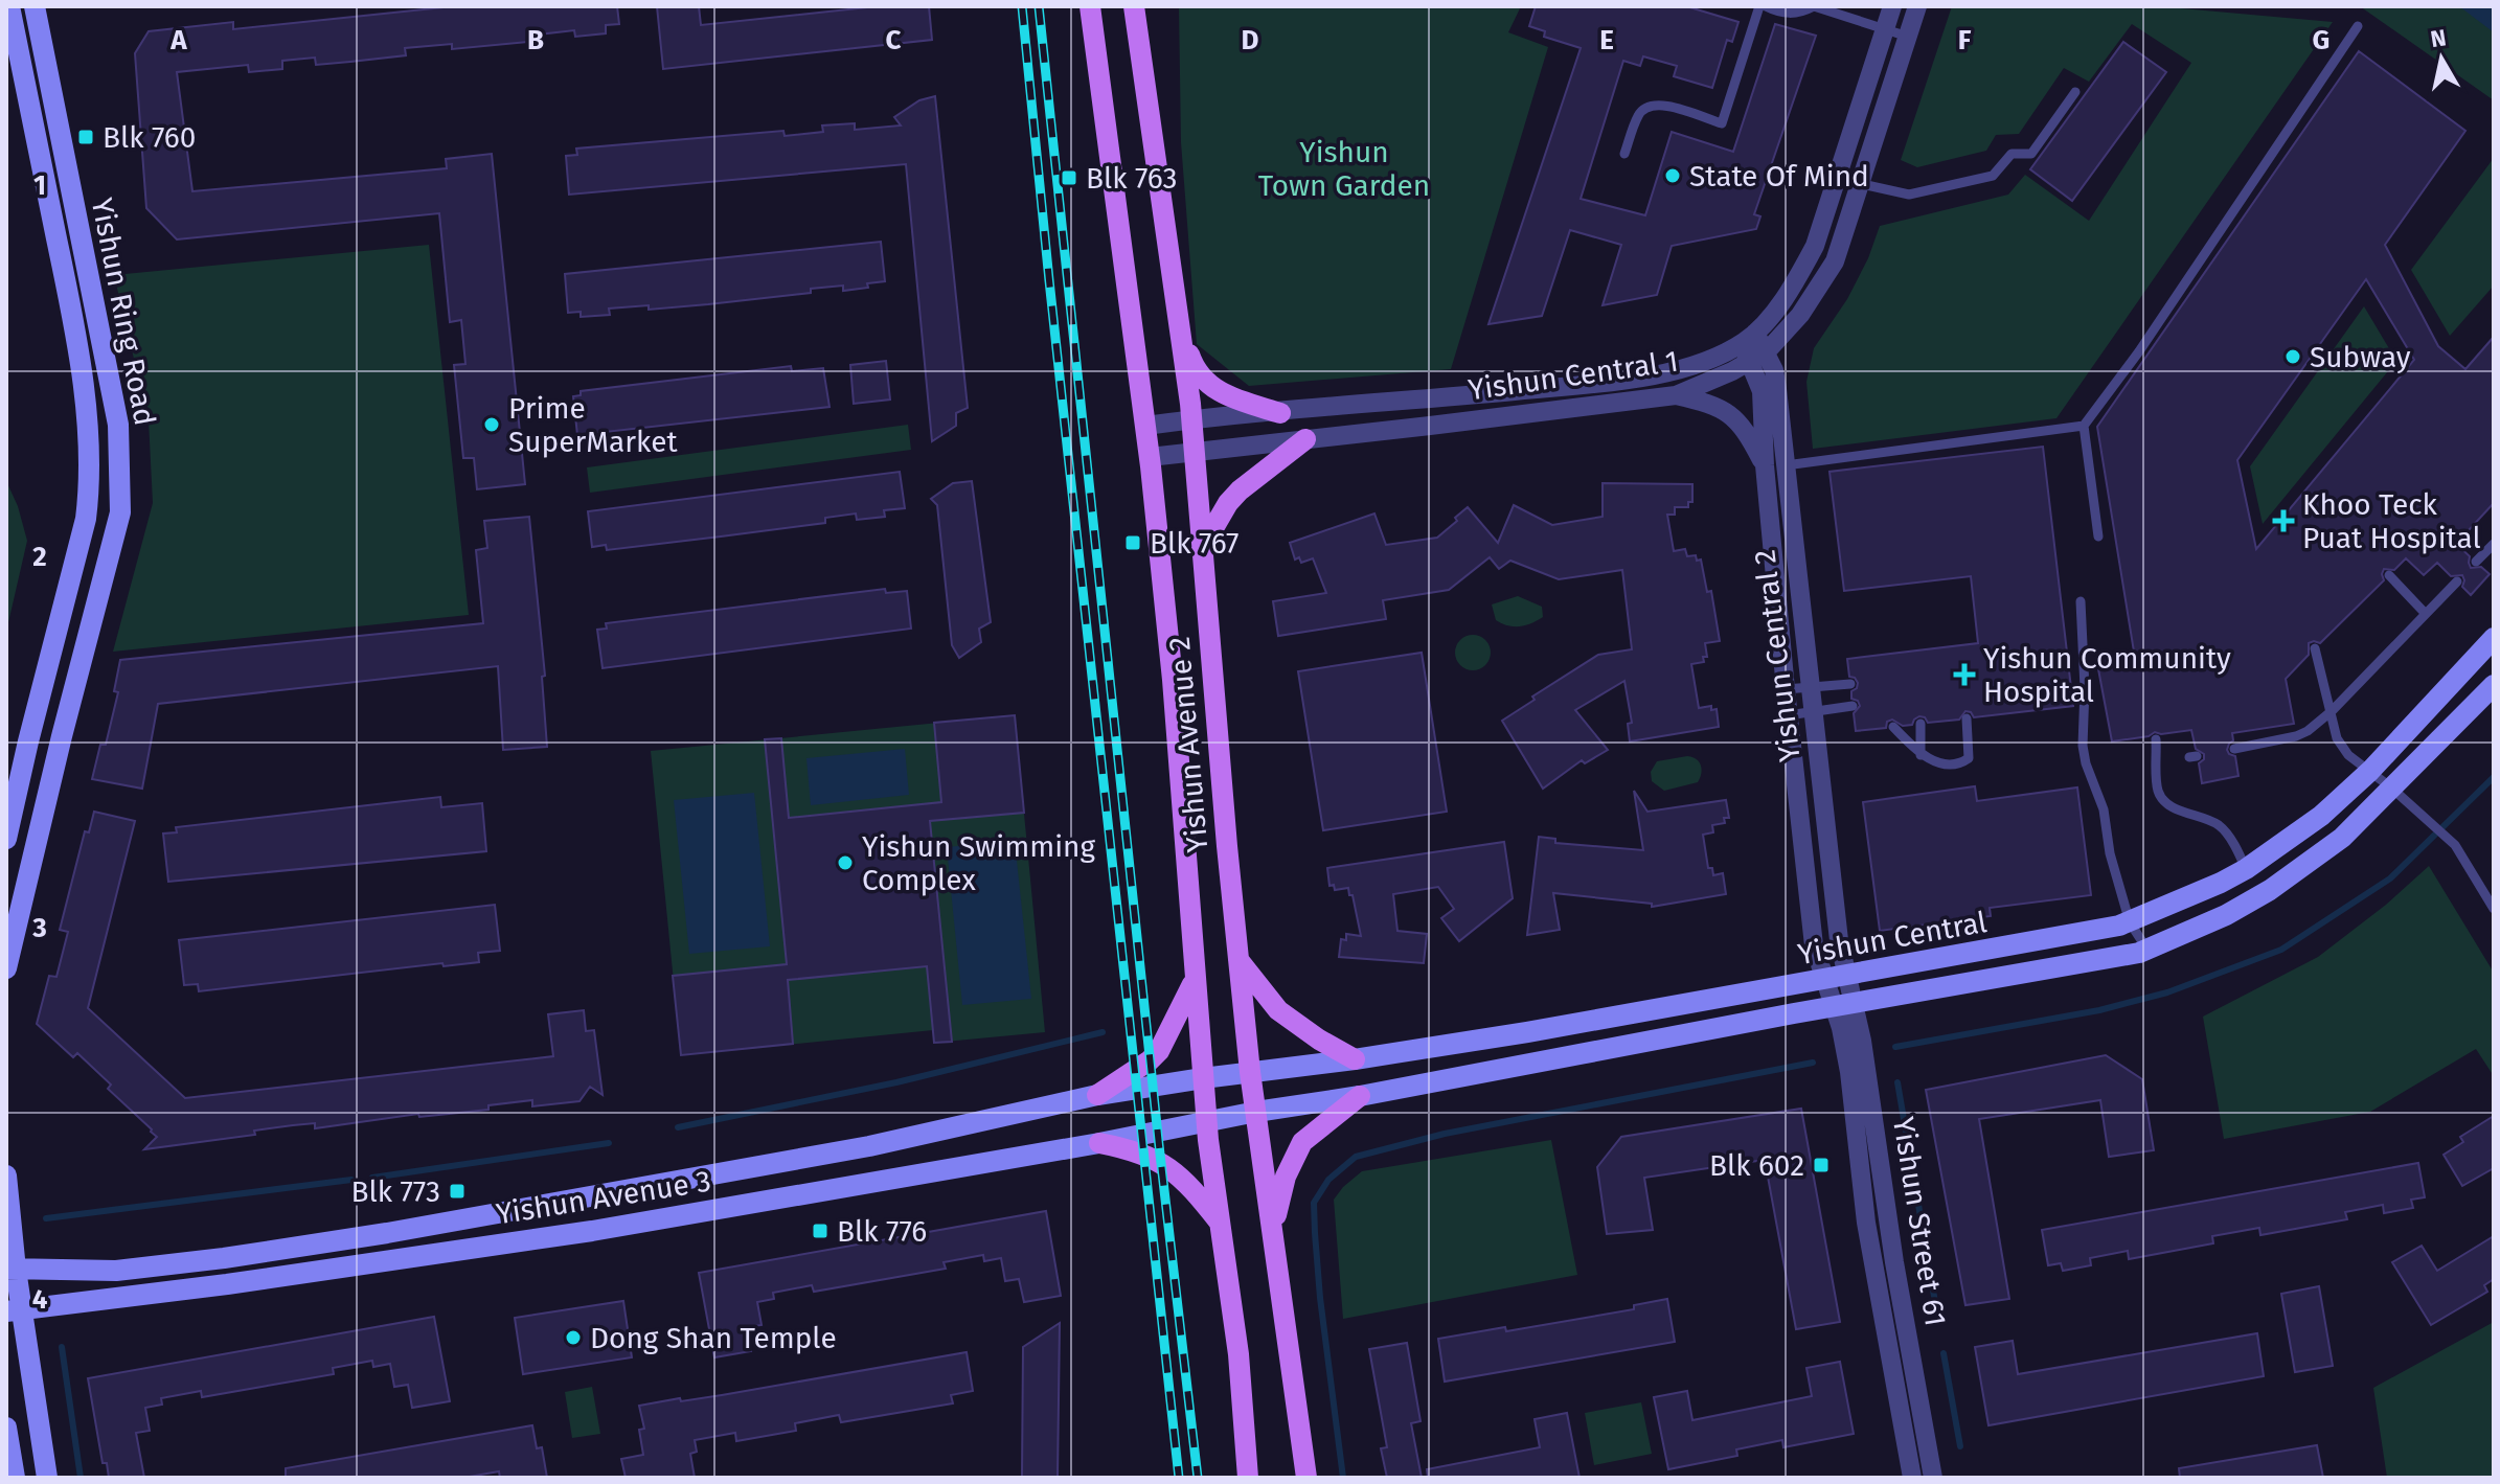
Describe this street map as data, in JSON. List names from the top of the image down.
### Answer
{
  "streets": {
    "main road": [
      "Yishun Ring Road",
      "Yishun Avenue 2",
      "Yishun Central",
      "Yishun Avenue 3"
    ],
    "street": ["Yishun Central 1", "Yishun Central 2", "Yishun Street 61"]
  },
  "crossings": [
    ["Yishun Central 1", "Yishun Central 2"],
    ["Yishun Central 1", "Yishun Avenue 2"],
    ["Yishun Central 2", "Yishun Central"],
    ["Yishun Central 2", "Yishun Street 61"],
    ["Yishun Avenue 2", "Yishun Central"],
    ["Yishun Avenue 2", "Yishun Avenue 3"],
    ["Yishun Central", "Yishun Avenue 3"],
    ["Yishun Central", "Yishun Street 61"]
  ],
  "parks": ["Yishun Town Garden"],
  "places": {
    "transit": [
      "Blk 760",
      "Blk 763",
      "Blk 767",
      "Blk 602",
      "Blk 773",
      "Blk 776"
    ],
    "other": [
      "State Of Mind",
      "Subway",
      "Prime SuperMarket",
      "Yishun Swimming Complex",
      "Dong Shan Temple"
    ],
    "health": ["Khoo Teck Puat Hospital", "Yishun Community Hospital"]
  },
  "north": "top",
  "grid": {
    "columns": [
      "A",
      "B",
      "C",
      "D",
      "E",
      "F",
      "G"
    ],
    "rows": [
      "1",
      "2",
      "3",
      "4"
    ]
  }
}
